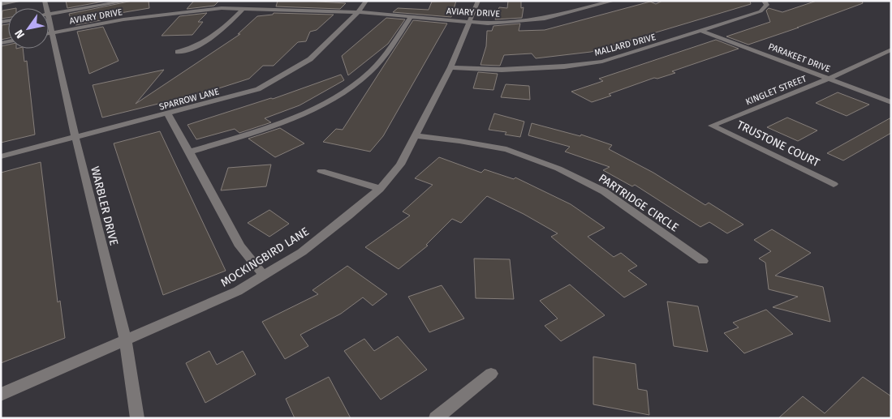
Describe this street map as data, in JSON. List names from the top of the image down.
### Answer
{
  "streets": {
    "street": [
      "AVIARY DRIVE",
      "MALLARD DRIVE",
      "PARAKEET DRIVE",
      "KINGLET STREET",
      "SPARROW LANE",
      "TRUSTONE COURT",
      "PARTRIDGE CIRCLE",
      "WARBLER DRIVE",
      "MOCKINGBIRD LANE"
    ]
  },
  "crossings": [
    ["AVIARY DRIVE", "SPARROW LANE"],
    ["AVIARY DRIVE", "MOCKINGBIRD LANE"],
    ["MALLARD DRIVE", "PARAKEET DRIVE"],
    ["MALLARD DRIVE", "MOCKINGBIRD LANE"],
    ["PARAKEET DRIVE", "KINGLET STREET"],
    ["KINGLET STREET", "TRUSTONE COURT"],
    ["SPARROW LANE", "WARBLER DRIVE"],
    ["PARTRIDGE CIRCLE", "MOCKINGBIRD LANE"],
    ["WARBLER DRIVE", "MOCKINGBIRD LANE"]
  ],
  "north": "bottom left"
}
